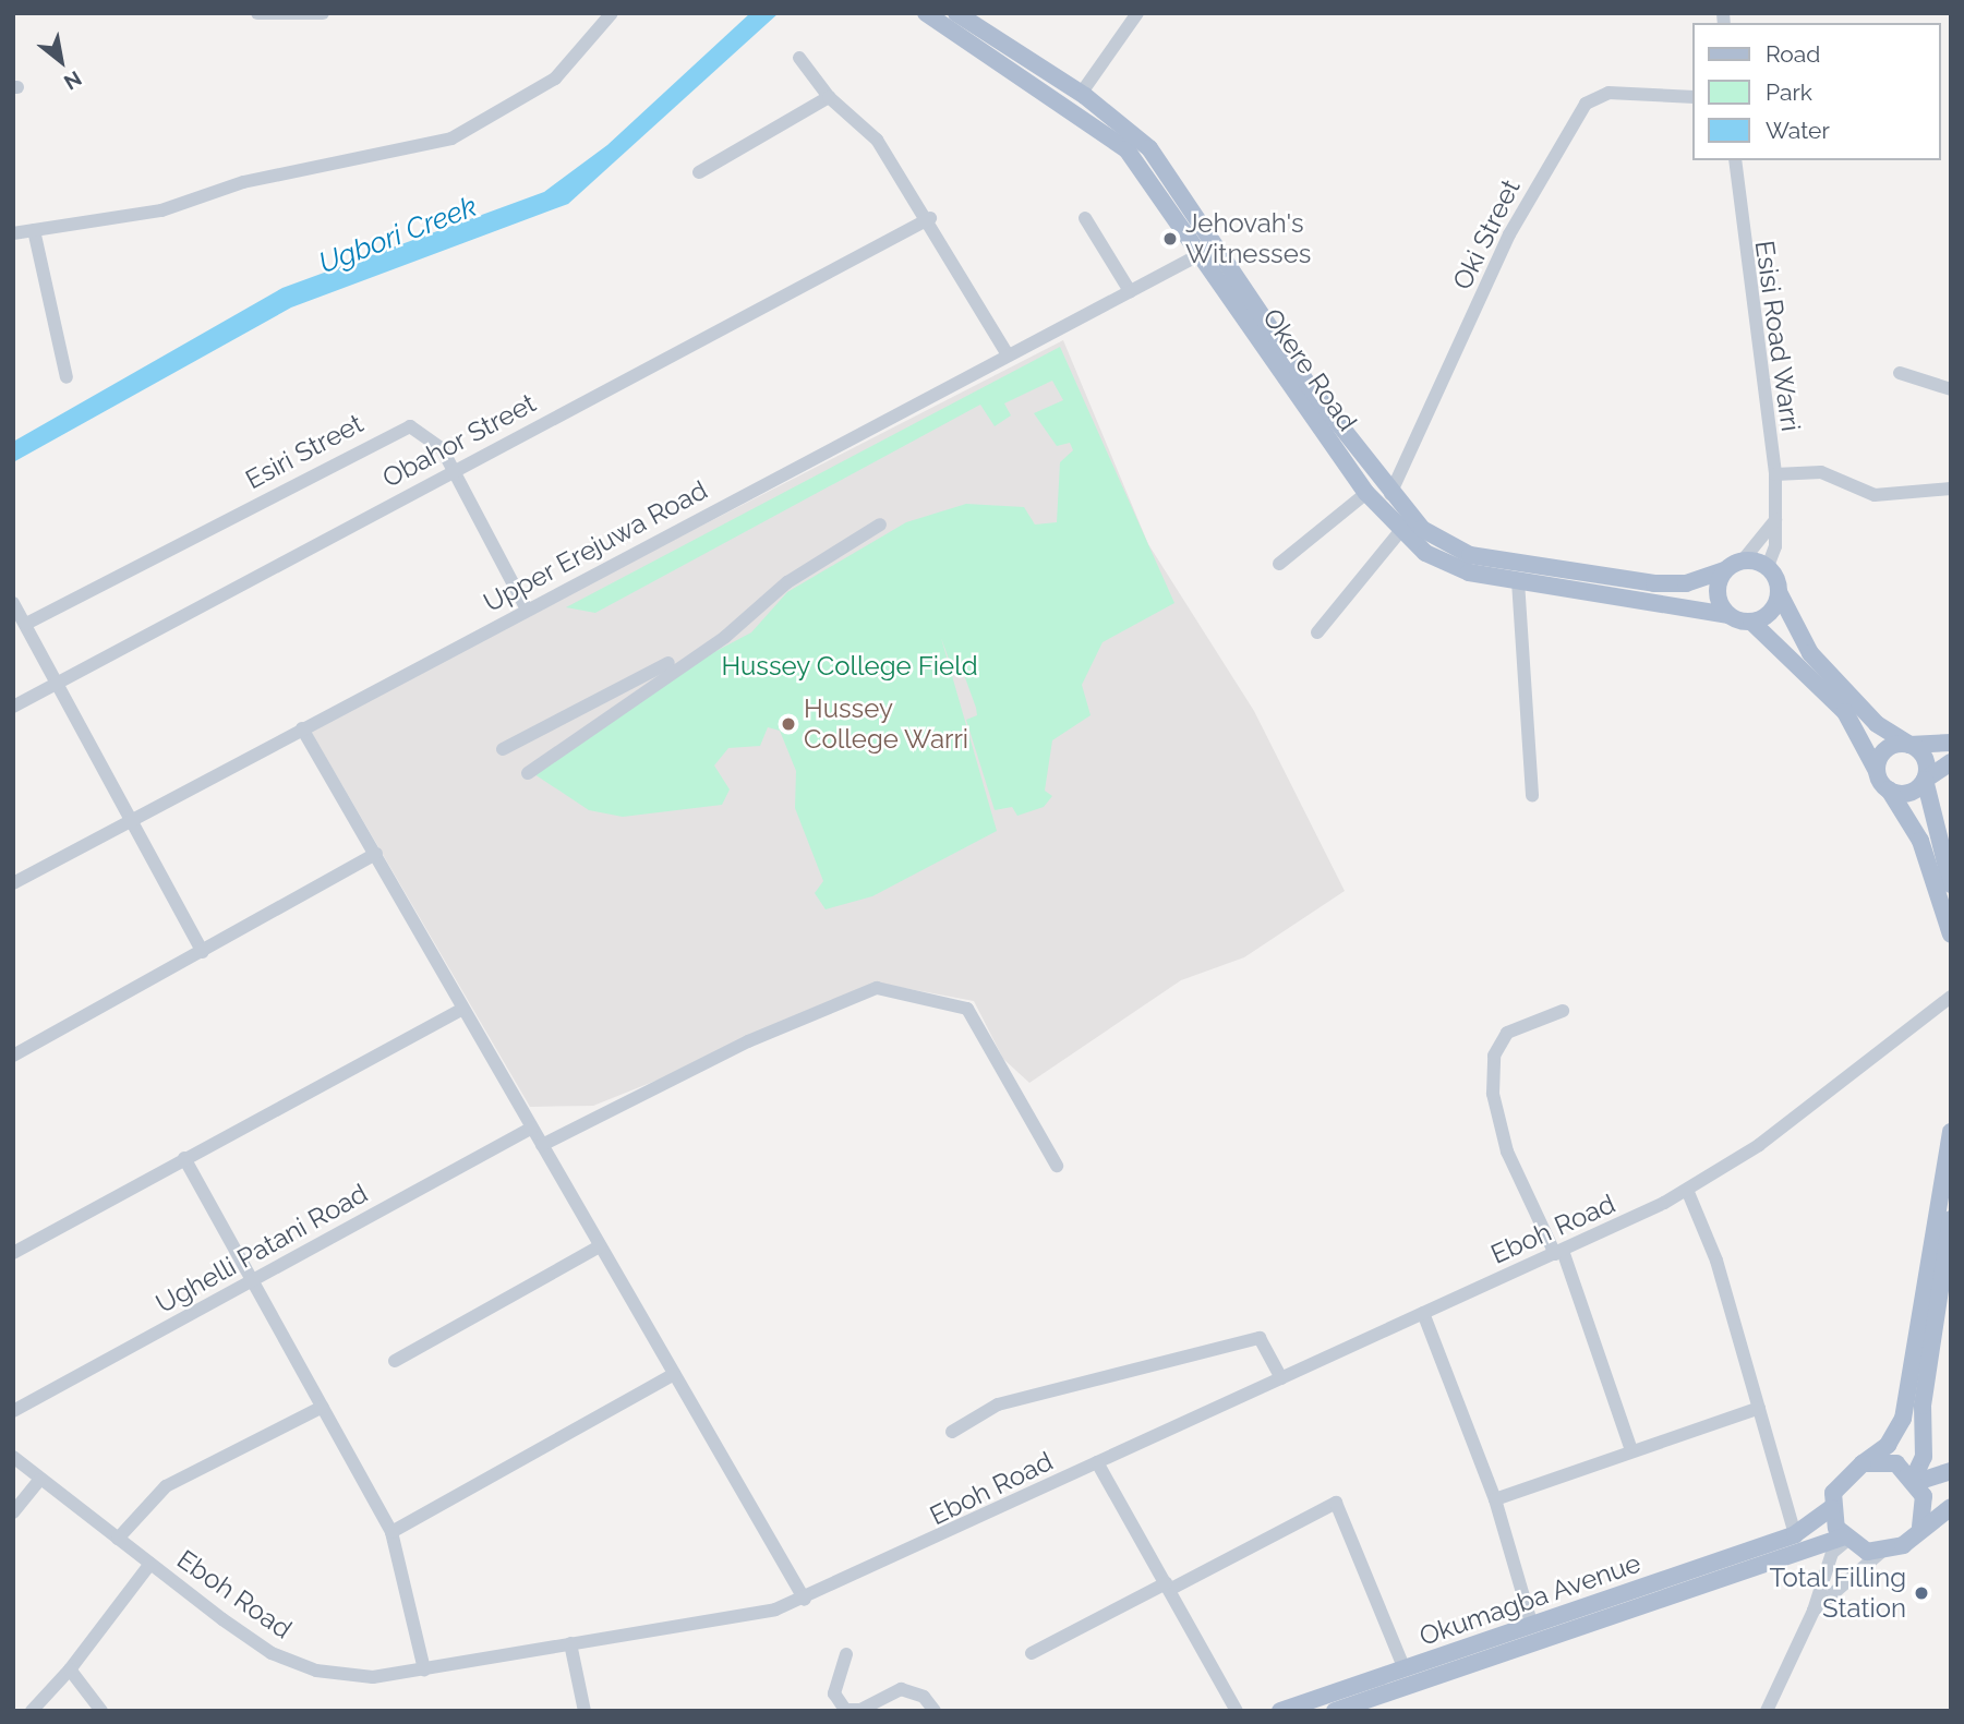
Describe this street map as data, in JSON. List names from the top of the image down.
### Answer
{
  "streets": {
    "main road": ["Okere Road", "Okumagba Avenue"],
    "street": [
      "Oki Street",
      "Esisi Road Warri",
      "Obahor Street",
      "Esiri Street",
      "Upper Erejuwa Road",
      "Eboh Road",
      "Ughelli Patani Road"
    ]
  },
  "crossings": [
    ["Oki Street", "Okere Road"],
    ["Esisi Road Warri", "Okere Road"],
    ["Okere Road", "Upper Erejuwa Road"],
    ["Obahor Street", "Esiri Street"],
    ["Esiri Street", "Upper Erejuwa Road"]
  ],
  "water": ["Ugbori Creek"],
  "parks": ["Hussey College Field"],
  "places": ["Jehovah's Witnesses", "Hussey College Warri", "Total Filling Station"],
  "legend": ["Road", "Park", "Water"],
  "north": "bottom right"
}
